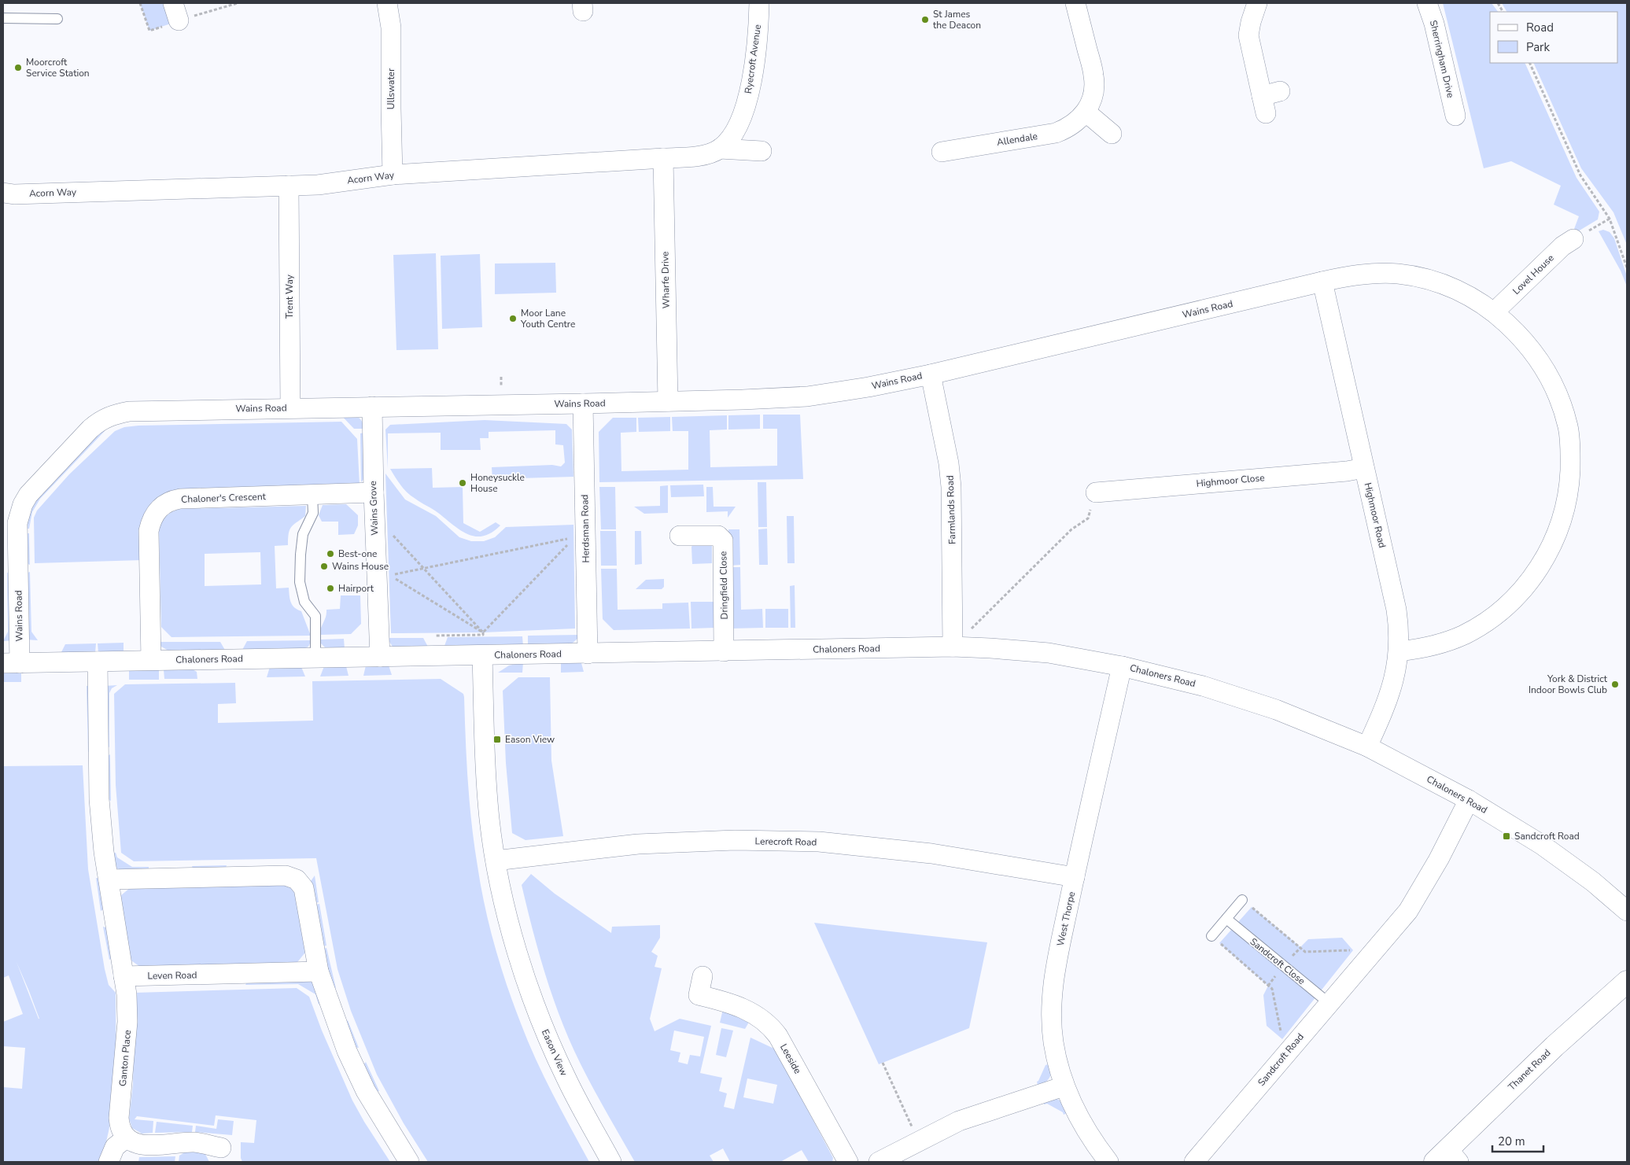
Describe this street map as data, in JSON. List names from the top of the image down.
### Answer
{
  "streets": {
    "street": [
      "Ryecroft Avenue",
      "Sherringham Drive",
      "Ullswater",
      "Allendale",
      "Acorn Way",
      "Lovel House",
      "Wharfe Drive",
      "Trent Way",
      "Wains Road",
      "Highmoor Close",
      "Chaloner's Crescent",
      "Wains Grove",
      "Farmlands Road",
      "Highmoor Road",
      "Herdsman Road",
      "Dringfield Close",
      "Chaloners Road",
      "Lerecroft Road",
      "West Thorpe",
      "Leven Road",
      "Eason View",
      "Ganton Place",
      "Leeside",
      "Sandcroft Road",
      "Thanet Road"
    ],
    "lane": ["Sandcroft Close"]
  },
  "crossings": [
    ["Ryecroft Avenue", "Acorn Way"],
    ["Ullswater", "Acorn Way"],
    ["Acorn Way", "Wharfe Drive"],
    ["Acorn Way", "Trent Way"],
    ["Lovel House", "Wains Road"],
    ["Wharfe Drive", "Wains Road"],
    ["Trent Way", "Wains Road"],
    ["Wains Road", "Wains Grove"],
    ["Wains Road", "Farmlands Road"],
    ["Wains Road", "Highmoor Road"],
    ["Wains Road", "Herdsman Road"],
    ["Wains Road", "Chaloners Road"],
    ["Highmoor Close", "Highmoor Road"],
    ["Chaloner's Crescent", "Wains Grove"],
    ["Chaloner's Crescent", "Chaloners Road"],
    ["Wains Grove", "Chaloners Road"],
    ["Farmlands Road", "Chaloners Road"],
    ["Highmoor Road", "Chaloners Road"],
    ["Herdsman Road", "Chaloners Road"],
    ["Dringfield Close", "Chaloners Road"],
    ["Chaloners Road", "West Thorpe"],
    ["Chaloners Road", "Eason View"],
    ["Chaloners Road", "Sandcroft Road"],
    ["Lerecroft Road", "West Thorpe"],
    ["Lerecroft Road", "Eason View"],
    ["Sandcroft Close", "Sandcroft Road"],
    ["Leven Road", "Ganton Place"]
  ],
  "places": {
    "other": [
      "St James the Deacon",
      "Moorcroft Service Station",
      "Moor Lane Youth Centre",
      "Honeysuckle House",
      "Best-one",
      "Wains House",
      "Hairport",
      "York & District Indoor Bowls Club"
    ],
    "transit": ["Eason View", "Sandcroft Road"]
  },
  "legend": ["Road", "Park"],
  "scale_bar": "20 m"
}
